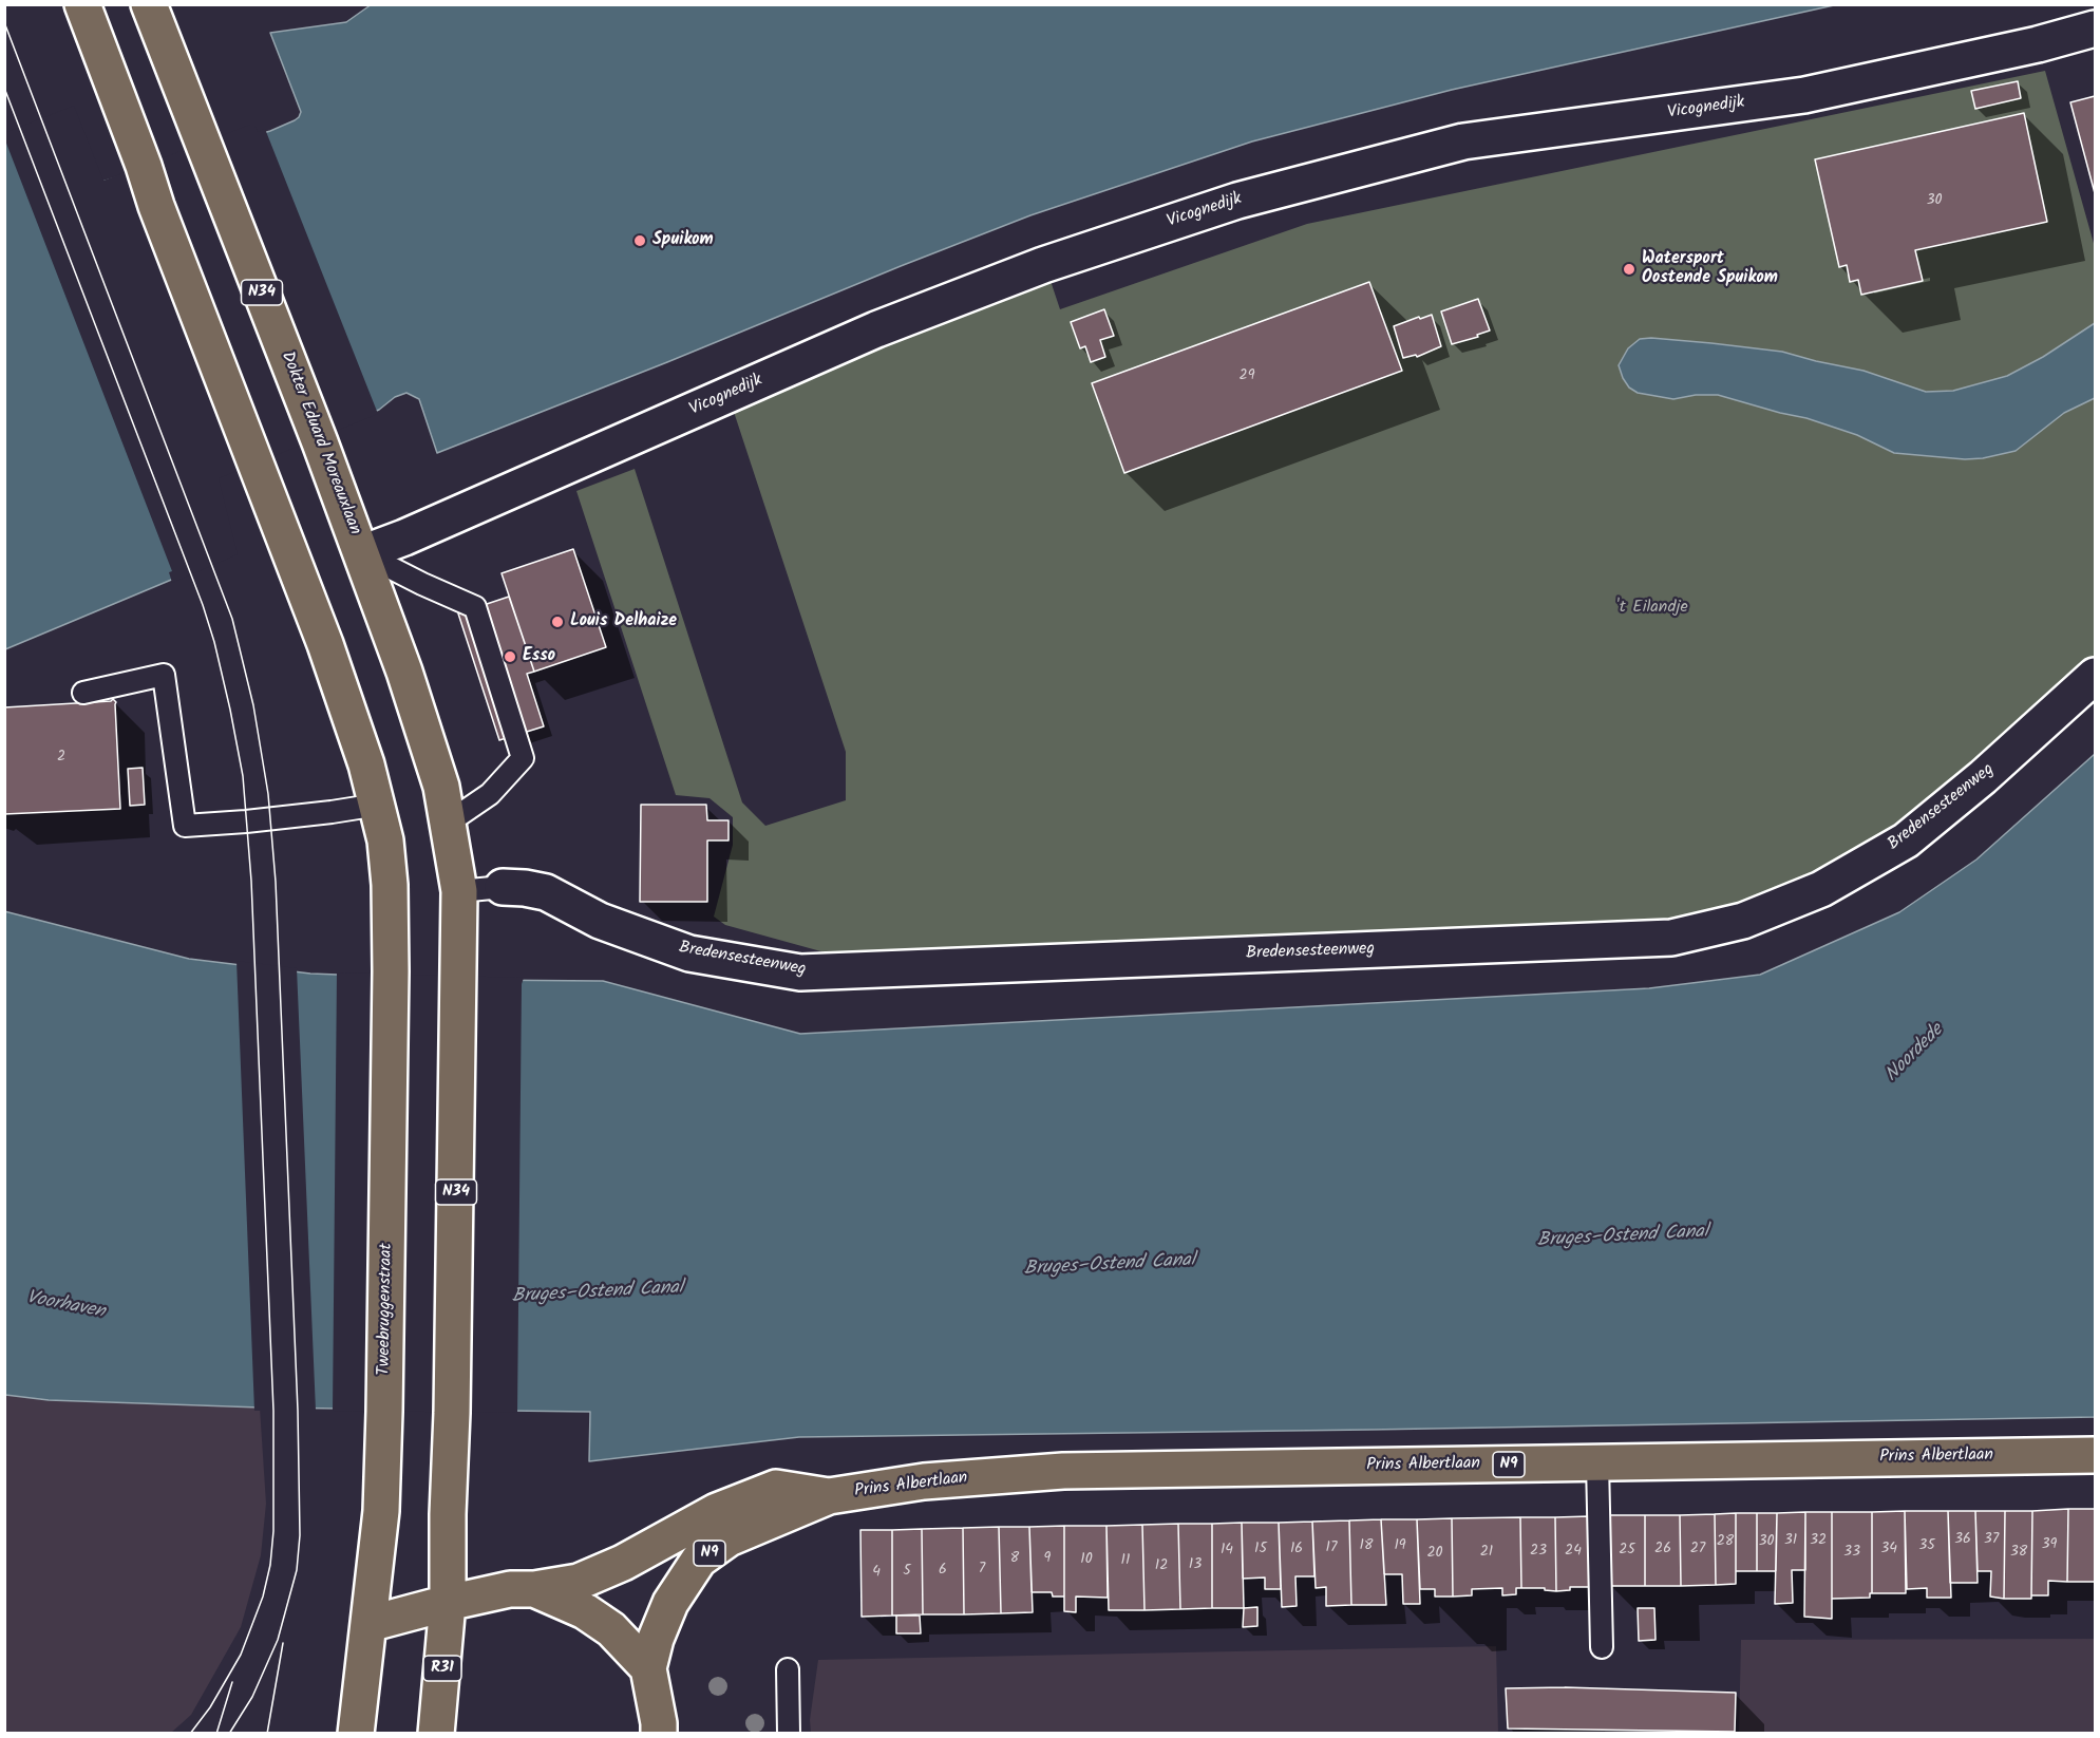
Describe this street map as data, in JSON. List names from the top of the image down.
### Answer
{
  "streets": {
    "main road": [
      "N34",
      "Dokter Eduard Moreauxlaan",
      "Tweebruggenstraat",
      "Prins Albertlaan",
      "N9",
      "R31"
    ],
    "street": ["Vicognedijk", "Bredensesteenweg"]
  },
  "crossings": [
    ["Vicognedijk", "Dokter Eduard Moreauxlaan"],
    ["N34", "Dokter Eduard Moreauxlaan"],
    ["N34", "Bredensesteenweg"],
    ["N34", "Prins Albertlaan"],
    ["N34", "R31"],
    ["Dokter Eduard Moreauxlaan", "Bredensesteenweg"],
    ["Tweebruggenstraat", "Prins Albertlaan"],
    ["Prins Albertlaan", "N9"],
    ["Prins Albertlaan", "R31"]
  ],
  "water": ["Noordede", "Bruges–Ostend Canal", "Voorhaven"],
  "parks": ["'t Eilandje"],
  "places": [
    "Spuikom",
    "Watersport Oostende Spuikom",
    "Louis Delhaize",
    "Esso"
  ],
  "house_numbers": [
    "30",
    "29",
    "2",
    "36",
    "37",
    "31",
    "32",
    "28",
    "30",
    "39",
    "18",
    "19",
    "35",
    "17",
    "15",
    "16",
    "26",
    "27",
    "34",
    "14",
    "25",
    "23",
    "24",
    "21",
    "33",
    "38",
    "20",
    "8",
    "9",
    "10",
    "11",
    "13",
    "12",
    "7",
    "6",
    "5",
    "4"
  ]
}
